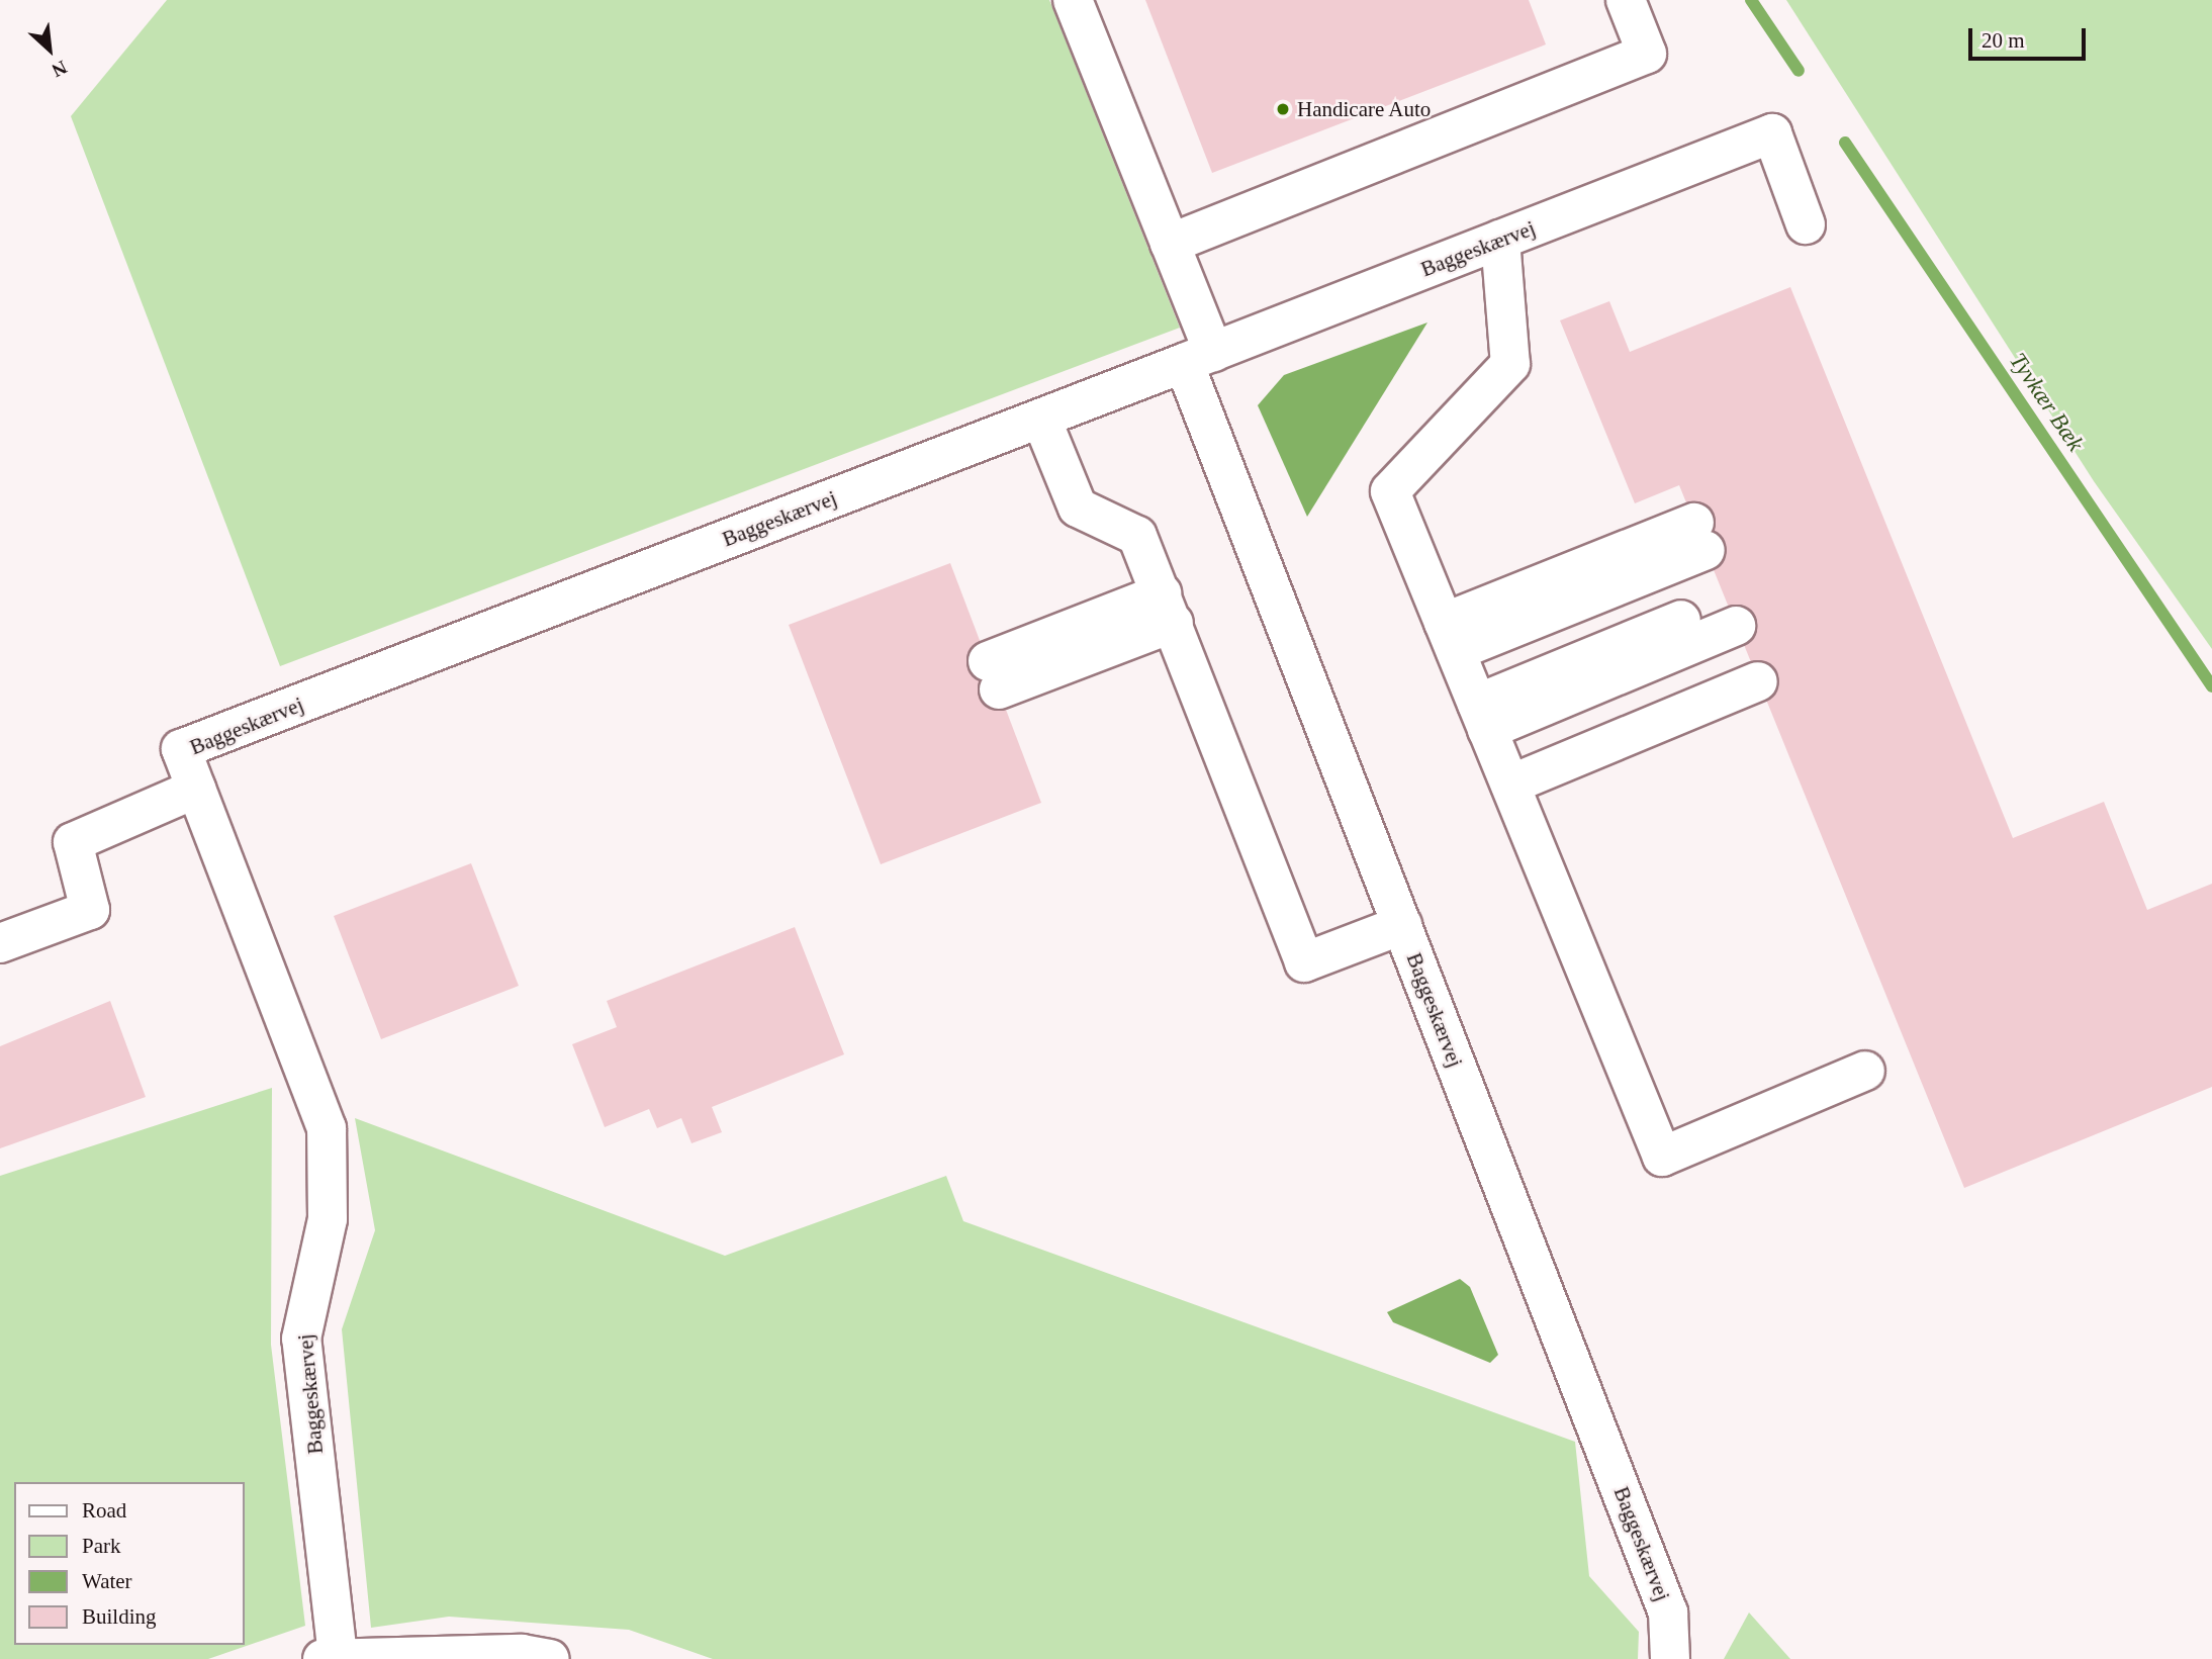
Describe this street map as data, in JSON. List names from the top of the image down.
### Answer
{
  "streets": {
    "street": ["Baggeskærvej"]
  },
  "water": ["Tyvkær Bæk"],
  "places": ["Handicare Auto"],
  "legend": [
    "Road",
    "Park",
    "Water",
    "Building"
  ],
  "scale_bar": "20 m",
  "north": "bottom right"
}
